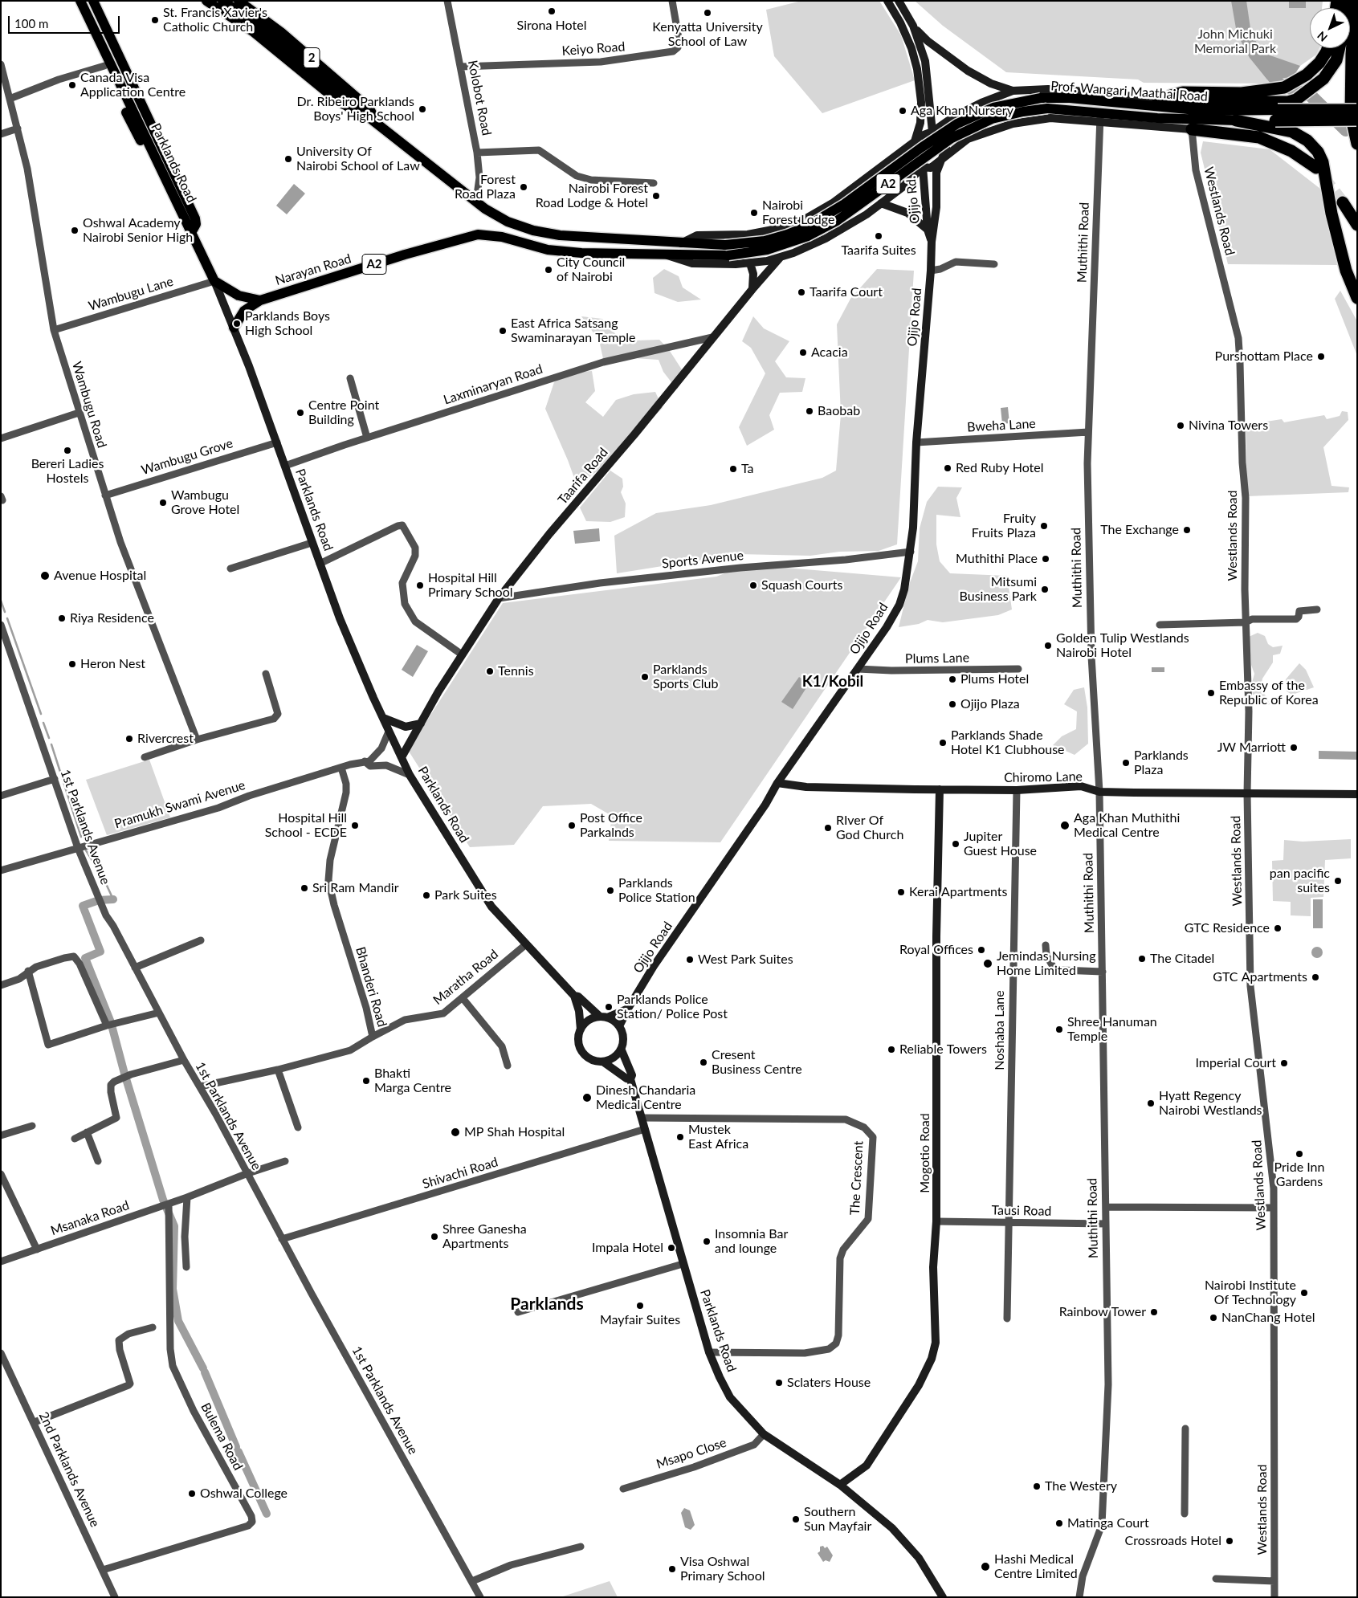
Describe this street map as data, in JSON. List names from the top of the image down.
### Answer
{
  "streets": {
    "main road": [
      "2",
      "Prof. Wangari Maathai Road",
      "Parklands Road",
      "A2",
      "Ojijo Rd.",
      "Narayan Road",
      "Ojijo Road",
      "Taarifa Road",
      "Chiromo Lane",
      "Mogotio Road"
    ],
    "street": [
      "Keiyo Road",
      "Kolobot Road",
      "Westlands Road",
      "Muthithi Road",
      "Wambugu Lane",
      "Laxminaryan Road",
      "Wambugu Road",
      "Bweha Lane",
      "Wambugu Grove",
      "Sports Avenue",
      "Plums Lane",
      "Pramukh Swami Avenue",
      "1st Parklands Avenue",
      "Maratha Road",
      "Bhanderi Road",
      "Noshaba Lane",
      "Shivachi Road",
      "The Crescent",
      "Tausi Road",
      "Msanaka Road",
      "Bulema Road",
      "Msapo Close",
      "2nd Parklands Avenue"
    ]
  },
  "crossings": [
    ["Keiyo Road", "Kolobot Road"],
    ["2", "Prof. Wangari Maathai Road"],
    ["Prof. Wangari Maathai Road", "Kolobot Road"],
    ["Prof. Wangari Maathai Road", "Ojijo Rd."],
    ["Prof. Wangari Maathai Road", "Westlands Road"],
    ["Prof. Wangari Maathai Road", "Muthithi Road"],
    ["Prof. Wangari Maathai Road", "Narayan Road"],
    ["Prof. Wangari Maathai Road", "Taarifa Road"],
    ["Parklands Road", "Wambugu Lane"],
    ["Parklands Road", "Ojijo Road"],
    ["Parklands Road", "Laxminaryan Road"],
    ["Parklands Road", "Wambugu Grove"],
    ["Parklands Road", "Taarifa Road"],
    ["Parklands Road", "Pramukh Swami Avenue"],
    ["Parklands Road", "Maratha Road"],
    ["Parklands Road", "Mogotio Road"],
    ["Parklands Road", "Shivachi Road"],
    ["Parklands Road", "The Crescent"],
    ["Parklands Road", "Msapo Close"],
    ["Ojijo Rd.", "Ojijo Road"],
    ["Westlands Road", "Chiromo Lane"],
    ["Muthithi Road", "Bweha Lane"],
    ["Muthithi Road", "Chiromo Lane"],
    ["Muthithi Road", "Tausi Road"],
    ["Wambugu Lane", "Wambugu Road"],
    ["Ojijo Road", "Bweha Lane"],
    ["Ojijo Road", "Sports Avenue"],
    ["Ojijo Road", "Plums Lane"],
    ["Ojijo Road", "Chiromo Lane"],
    ["Laxminaryan Road", "Taarifa Road"],
    ["Wambugu Road", "Wambugu Grove"],
    ["Taarifa Road", "Sports Avenue"],
    ["Chiromo Lane", "Noshaba Lane"],
    ["Chiromo Lane", "Mogotio Road"],
    ["Pramukh Swami Avenue", "1st Parklands Avenue"],
    ["Pramukh Swami Avenue", "Bhanderi Road"],
    ["1st Parklands Avenue", "Bhanderi Road"],
    ["1st Parklands Avenue", "Shivachi Road"],
    ["1st Parklands Avenue", "Msanaka Road"],
    ["Maratha Road", "Bhanderi Road"],
    ["Noshaba Lane", "Tausi Road"],
    ["Mogotio Road", "Tausi Road"],
    ["Msanaka Road", "Bulema Road"],
    ["Bulema Road", "2nd Parklands Avenue"]
  ],
  "districts": ["K1/Kobil", "Parklands"],
  "parks": ["John Michuki Memorial Park"],
  "places": [
    "Sirona Hotel",
    "Kenyatta University School of Law",
    "St. Francis Xavier's Catholic Church",
    "Canada Visa Application Centre",
    "Dr. Ribeiro Parklands Boys' High School",
    "Aga Khan Nursery",
    "University Of Nairobi School of Law",
    "Forest Road Plaza",
    "Nairobi Forest Road Lodge & Hotel",
    "Nairobi Forest Lodge",
    "Oshwal Academy Nairobi Senior High",
    "Taarifa Suites",
    "City Council of Nairobi",
    "Taarifa Court",
    "Parklands Boys High School",
    "East Africa Satsang Swaminarayan Temple",
    "Acacia",
    "Purshottam Place",
    "Baobab",
    "Centre Point Building",
    "Nivina Towers",
    "Bereri Ladies Hostels",
    "Red Ruby Hotel",
    "Ta",
    "Wambugu Grove Hotel",
    "Fruity Fruits Plaza",
    "The Exchange",
    "Muthithi Place",
    "Avenue Hospital",
    "Hospital Hill Primary School",
    "Squash Courts",
    "Mitsumi Business Park",
    "Riya Residence",
    "Golden Tulip Westlands Nairobi Hotel",
    "Heron Nest",
    "Tennis",
    "Parklands Sports Club",
    "Plums Hotel",
    "Embassy of the Republic of Korea",
    "Ojijo Plaza",
    "Rivercrest",
    "Parklands Shade Hotel K1 Clubhouse",
    "JW Marriott",
    "Parklands Plaza",
    "Hospital Hill School - ECDE",
    "Post Office Parkalnds",
    "Aga Khan Muthithi Medical Centre",
    "RIver Of God Church",
    "Jupiter Guest House",
    "pan pacific suites",
    "Sri Ram Mandir",
    "Parklands Police Station",
    "Kerai Apartments",
    "Park Suites",
    "GTC Residence",
    "Royal Offices",
    "The Citadel",
    "West Park Suites",
    "Jemindas Nursing Home Limited",
    "GTC Apartments",
    "Parklands Police Station/ Police Post",
    "Shree Hanuman Temple",
    "Reliable Towers",
    "Cresent Business Centre",
    "Imperial Court",
    "Bhakti Marga Centre",
    "Dinesh Chandaria Medical Centre",
    "Hyatt Regency Nairobi Westlands",
    "MP Shah Hospital",
    "Mustek East Africa",
    "Pride Inn Gardens",
    "Shree Ganesha Apartments",
    "Insomnia Bar and lounge",
    "Impala Hotel",
    "Nairobi Institute Of Technology",
    "Mayfair Suites",
    "Rainbow Tower",
    "NanChang Hotel",
    "Sclaters House",
    "The Westery",
    "Oshwal College",
    "Southern Sun Mayfair",
    "Matinga Court",
    "Crossroads Hotel",
    "Hashi Medical Centre Limited",
    "Visa Oshwal Primary School"
  ],
  "scale_bar": "100 m",
  "north": "bottom left"
}
